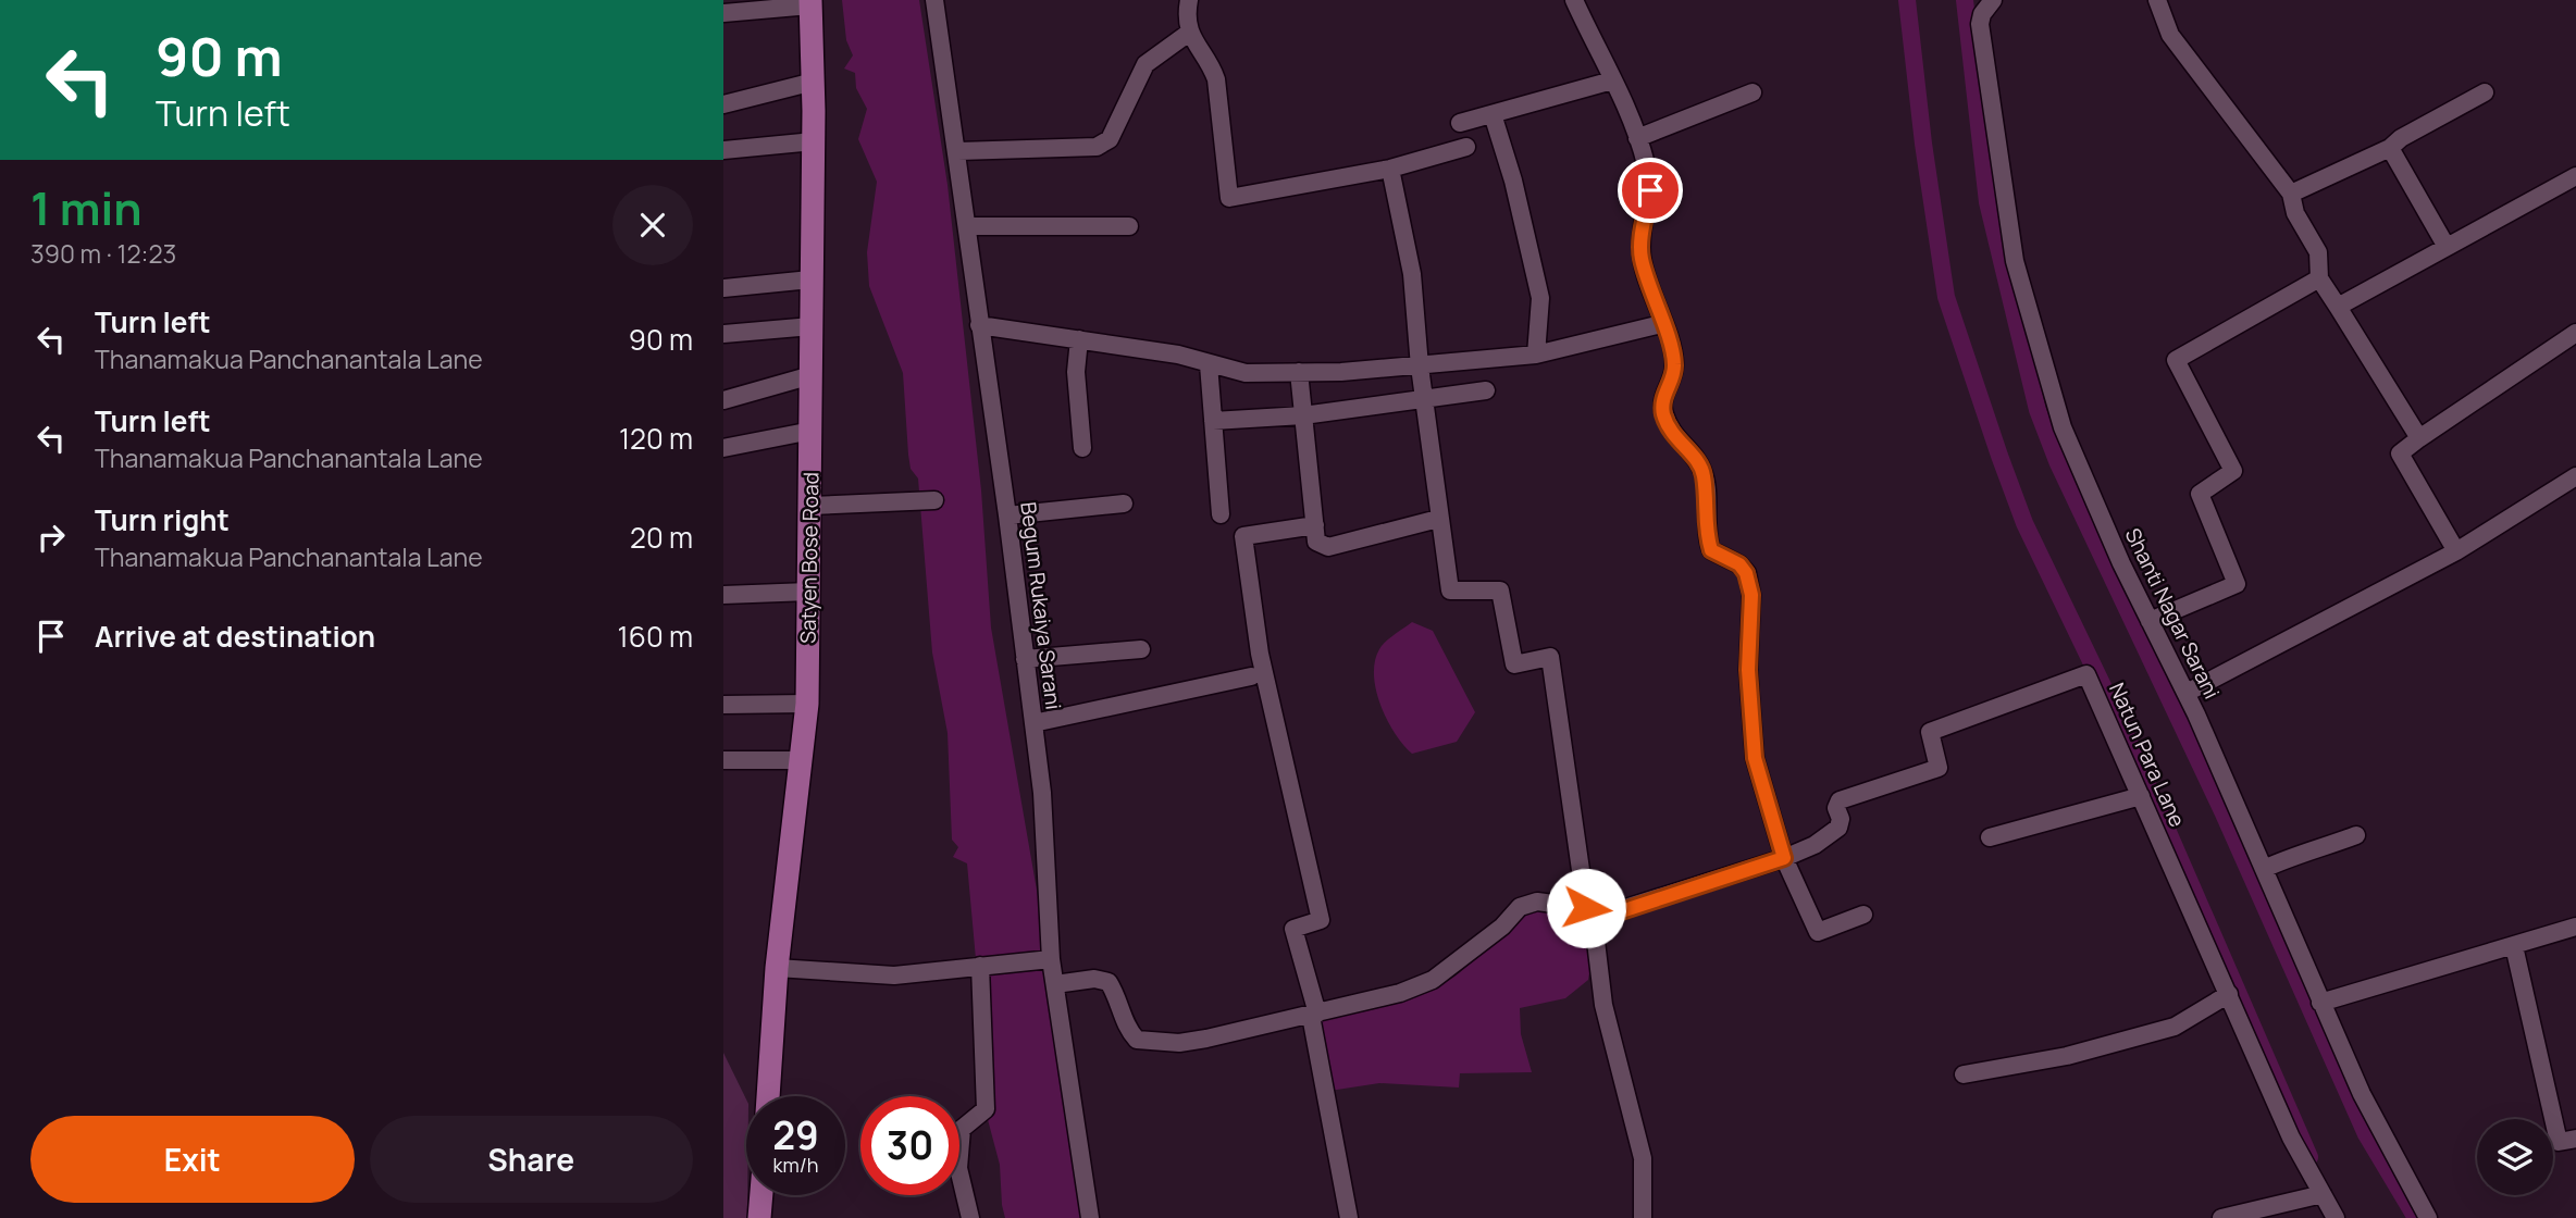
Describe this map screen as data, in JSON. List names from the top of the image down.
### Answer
{
  "streets": {
    "main road": ["Satyen Bose Road"],
    "street": ["Begum Rukaiya Sarani", "Shanti Nagar Sarani", "Natun Para Lane"]
  },
  "page": {
    "turn": ["90 m", "Turn left"],
    "heading": ["1 min", "390 m · 12:23"],
    "list": [
      {
        "name": "Turn left",
        "note": "Thanamakua Panchanantala Lane",
        "value": "90 m"
      },
      {
        "name": "Turn left",
        "note": "Thanamakua Panchanantala Lane",
        "value": "120 m"
      },
      {
        "name": "Turn right",
        "note": "Thanamakua Panchanantala Lane",
        "value": "20 m"
      },
      {
        "name": "Arrive at destination",
        "value": "160 m"
      }
    ],
    "speed": "29 km/h",
    "limit": "30",
    "buttons": ["Exit", "Share"]
  }
}
